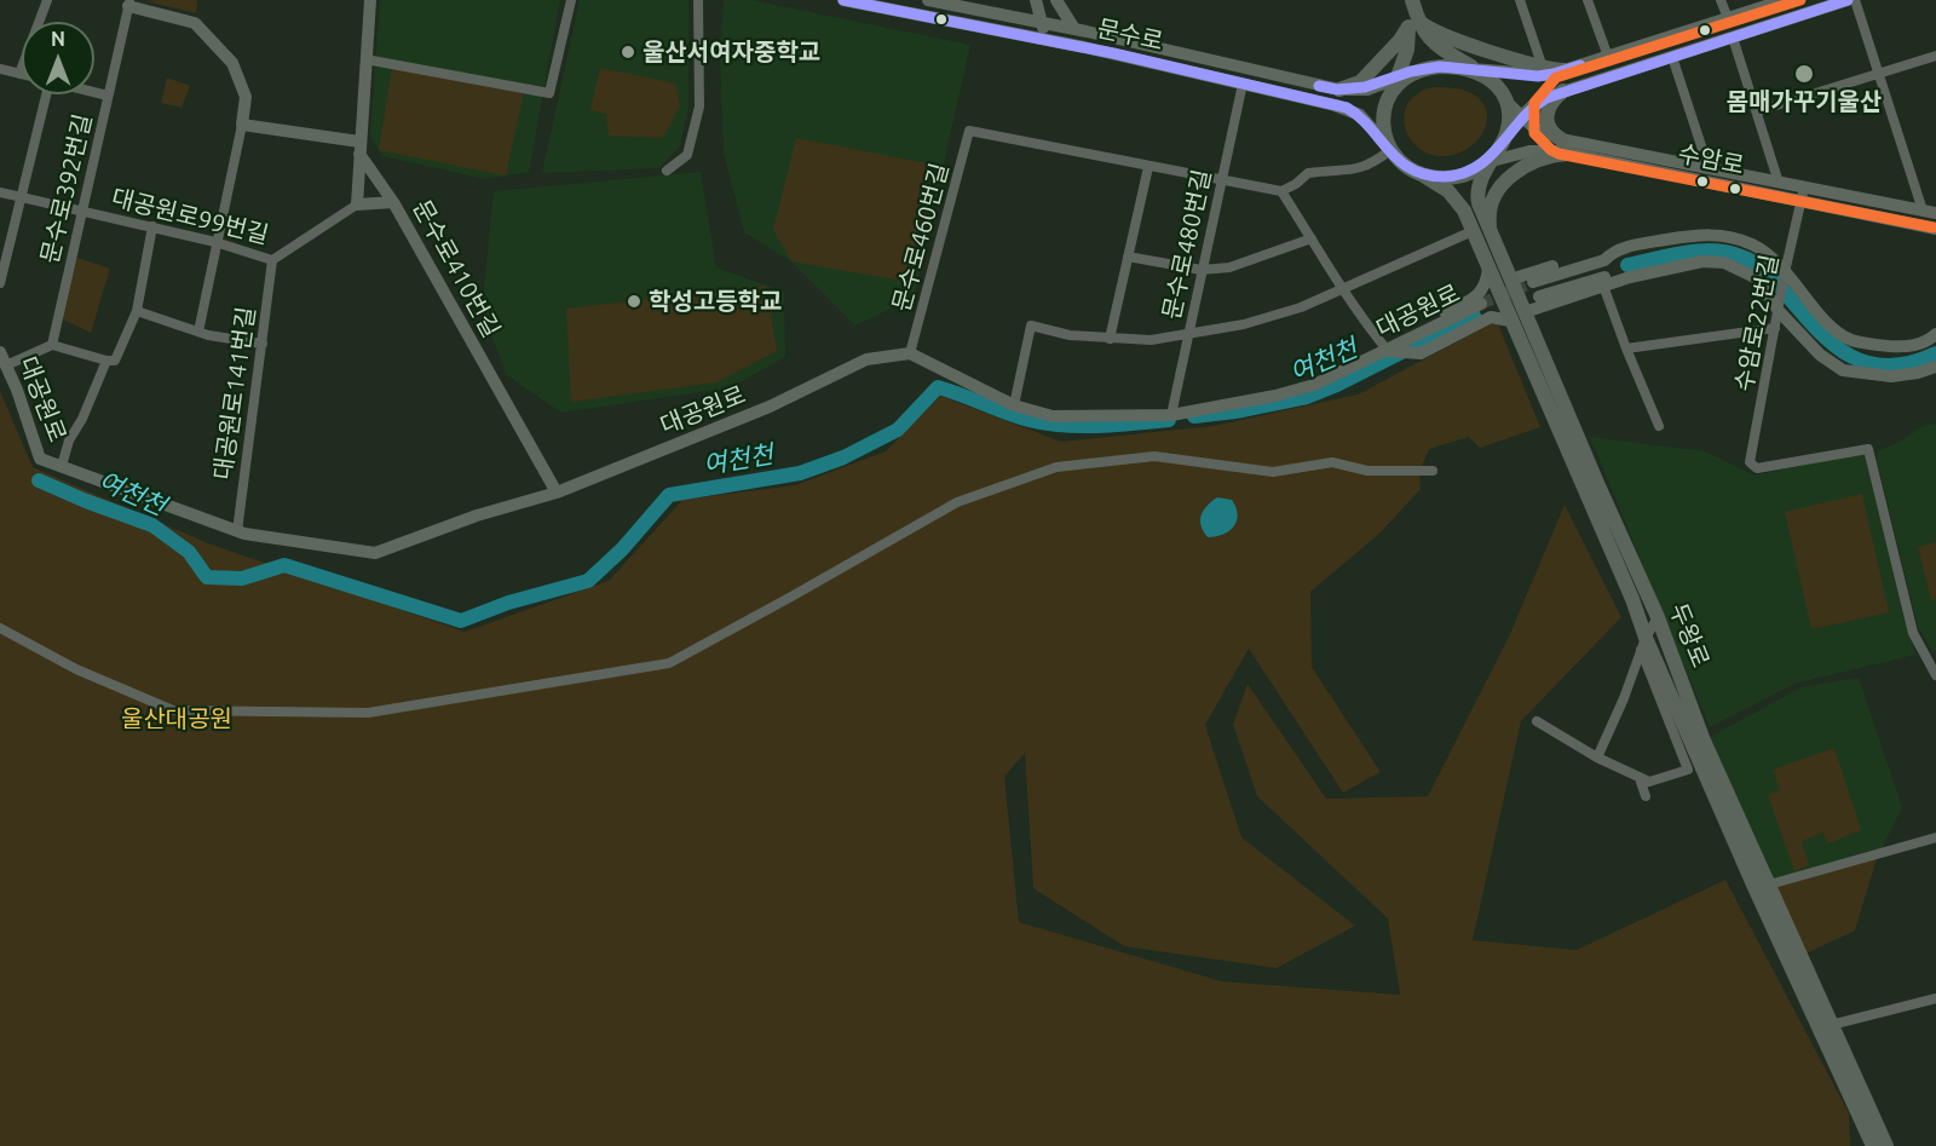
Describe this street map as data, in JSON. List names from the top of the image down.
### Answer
{
  "streets": {
    "main road": ["두왕로"],
    "street": [
      "문수로",
      "수암로",
      "문수로392번길",
      "대공원로99번길",
      "문수로460번길",
      "문수로480번길",
      "문수로410번길",
      "대공원로",
      "수암로22번길",
      "대공원로141번길"
    ]
  },
  "crossings": [
    ["문수로", "수암로"],
    ["문수로", "문수로480번길"],
    ["문수로", "두왕로"],
    ["수암로", "수암로22번길"],
    ["수암로", "두왕로"],
    ["문수로392번길", "대공원로99번길"],
    ["대공원로99번길", "문수로410번길"],
    ["대공원로99번길", "대공원로141번길"],
    ["문수로460번길", "대공원로"],
    ["문수로480번길", "대공원로"],
    ["문수로410번길", "대공원로"],
    ["대공원로", "대공원로141번길"]
  ],
  "water": ["여천천"],
  "parks": ["울산대공원"],
  "places": ["울산서여자중학교", "몸매가꾸기울산", "학성고등학교"],
  "north": "top"
}
